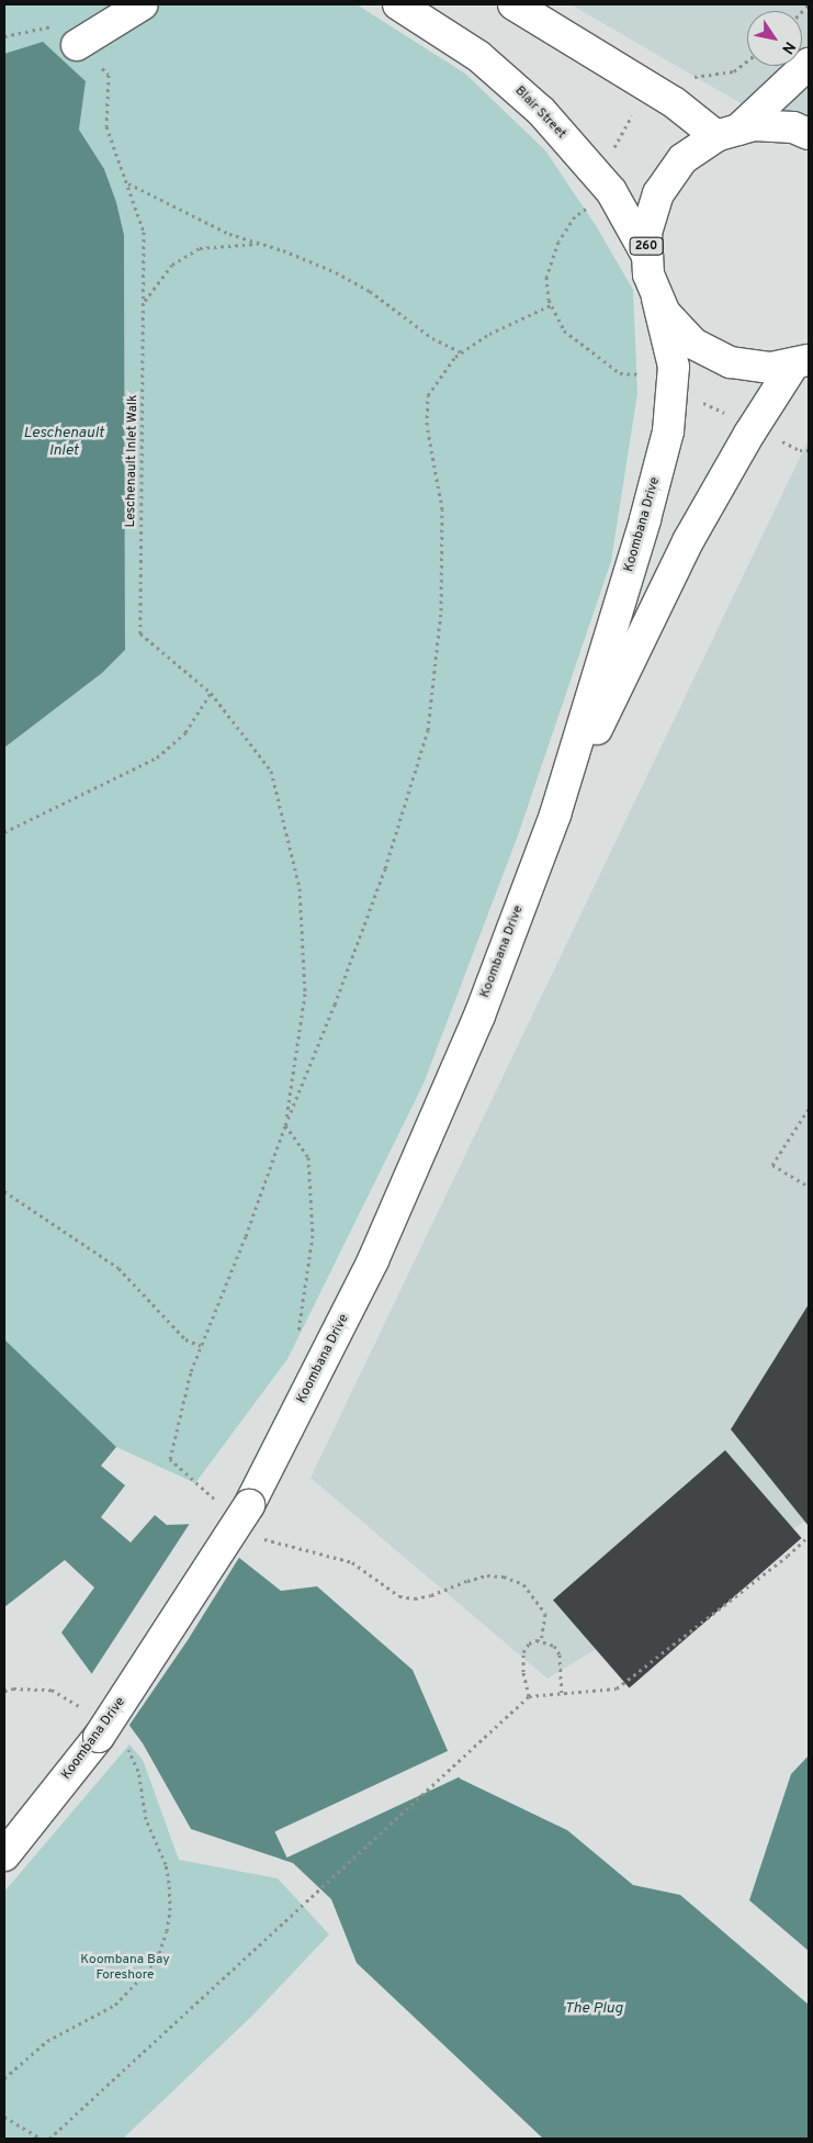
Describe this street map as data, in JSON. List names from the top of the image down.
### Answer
{
  "streets": {
    "main road": ["Blair Street", "260", "Koombana Drive"],
    "path": ["Leschenault Inlet Walk"]
  },
  "crossings": [
    ["Blair Street", "260"],
    ["260", "Koombana Drive"]
  ],
  "water": ["Leschenault Inlet", "The Plug"],
  "parks": ["Koombana Bay Foreshore"],
  "north": "bottom right"
}
